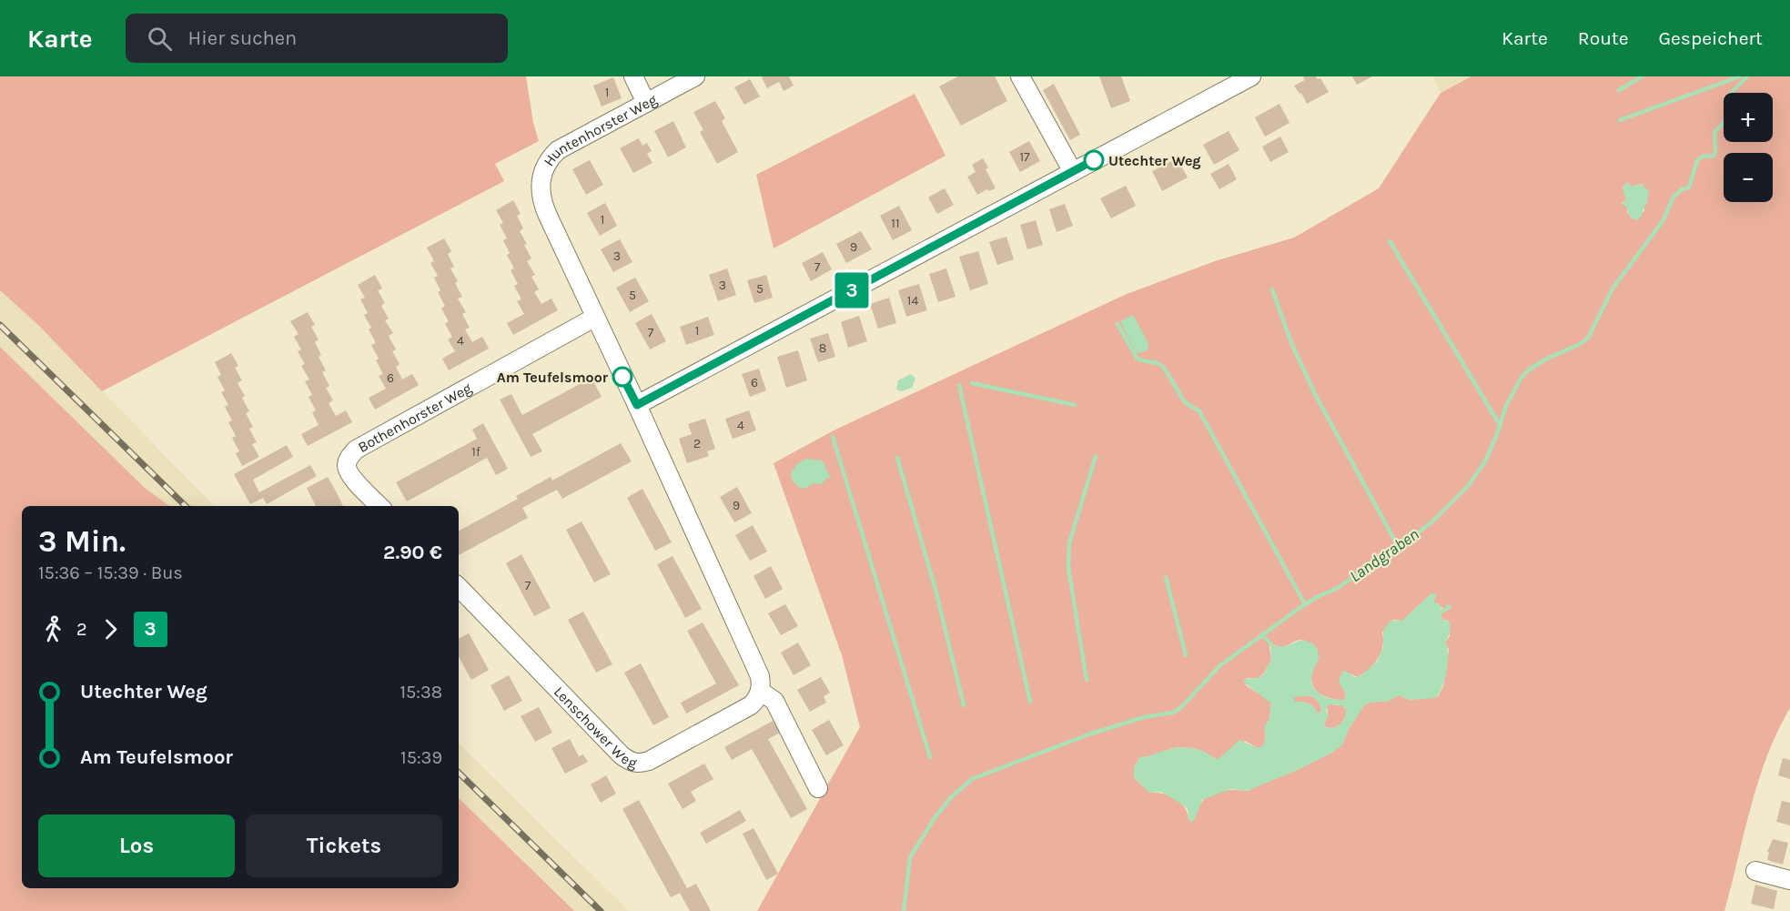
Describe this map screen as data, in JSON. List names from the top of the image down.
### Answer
{
  "streets": {
    "street": ["Huntenhorster Weg", "Bothenhorster Weg", "Lenschower Weg"]
  },
  "crossings": [
    ["Huntenhorster Weg", "Bothenhorster Weg"]
  ],
  "water": ["Landgraben"],
  "places": ["Utechter Weg", "Am Teufelsmoor"],
  "lines": ["bus line 3"],
  "house_numbers": [
    "1",
    "17",
    "1",
    "11",
    "9",
    "3",
    "7",
    "3",
    "5",
    "5",
    "14",
    "1",
    "7",
    "4",
    "8",
    "6",
    "6",
    "4",
    "2",
    "1f",
    "9",
    "7"
  ],
  "page": {
    "header": "Karte",
    "search": "Hier suchen",
    "nav": ["Karte", "Route", "Gespeichert"],
    "on_map": "3",
    "map_buttons": ["+", "−"],
    "heading": ["3 Min.", "15:36 – 15:39 · Bus", "2.90 €"],
    "legs": ["2", "3"],
    "list": [
      {
        "name": "Utechter Weg",
        "value": "15:38"
      },
      {
        "name": "Am Teufelsmoor",
        "value": "15:39"
      }
    ],
    "buttons": ["Los", "Tickets"]
  }
}
